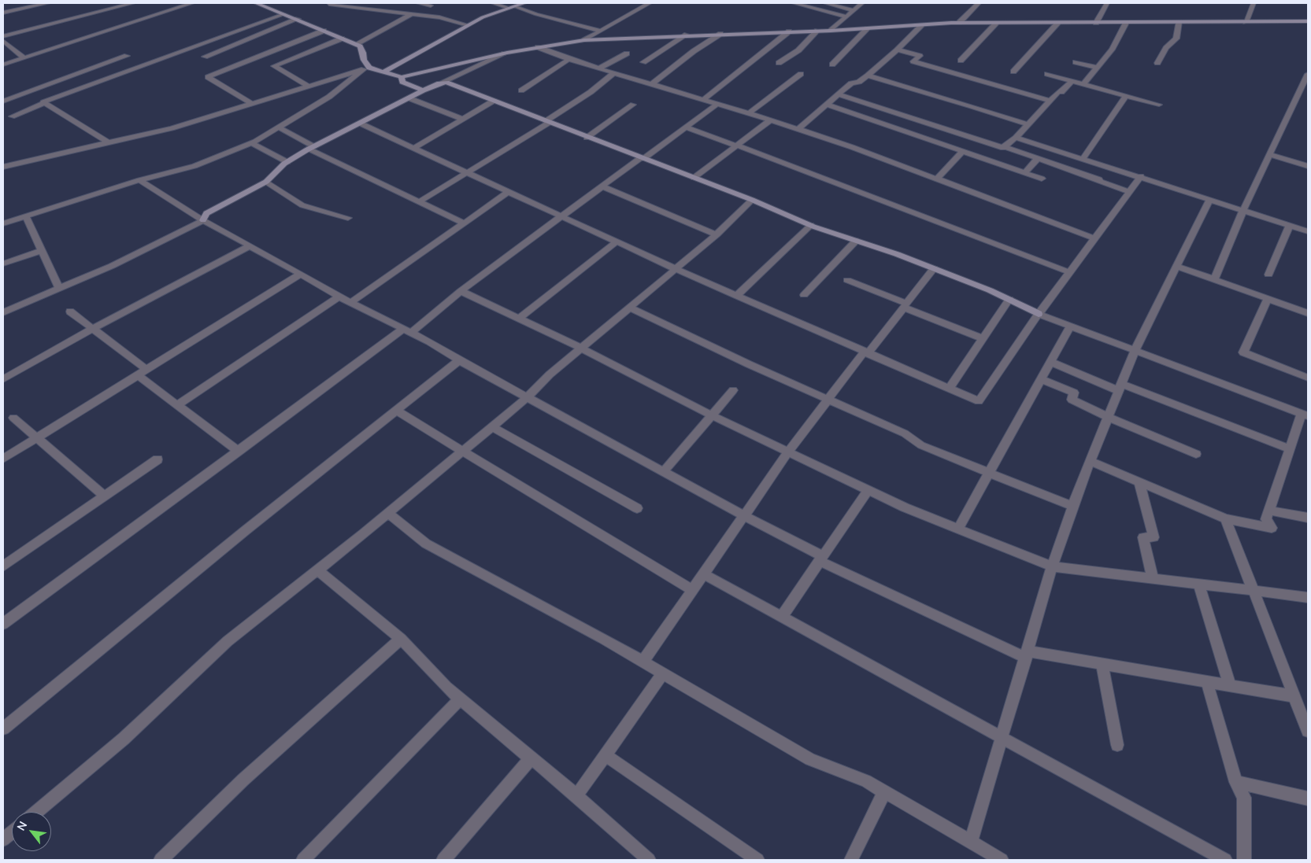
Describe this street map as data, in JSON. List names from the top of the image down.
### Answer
{
  "north": "top left"
}
